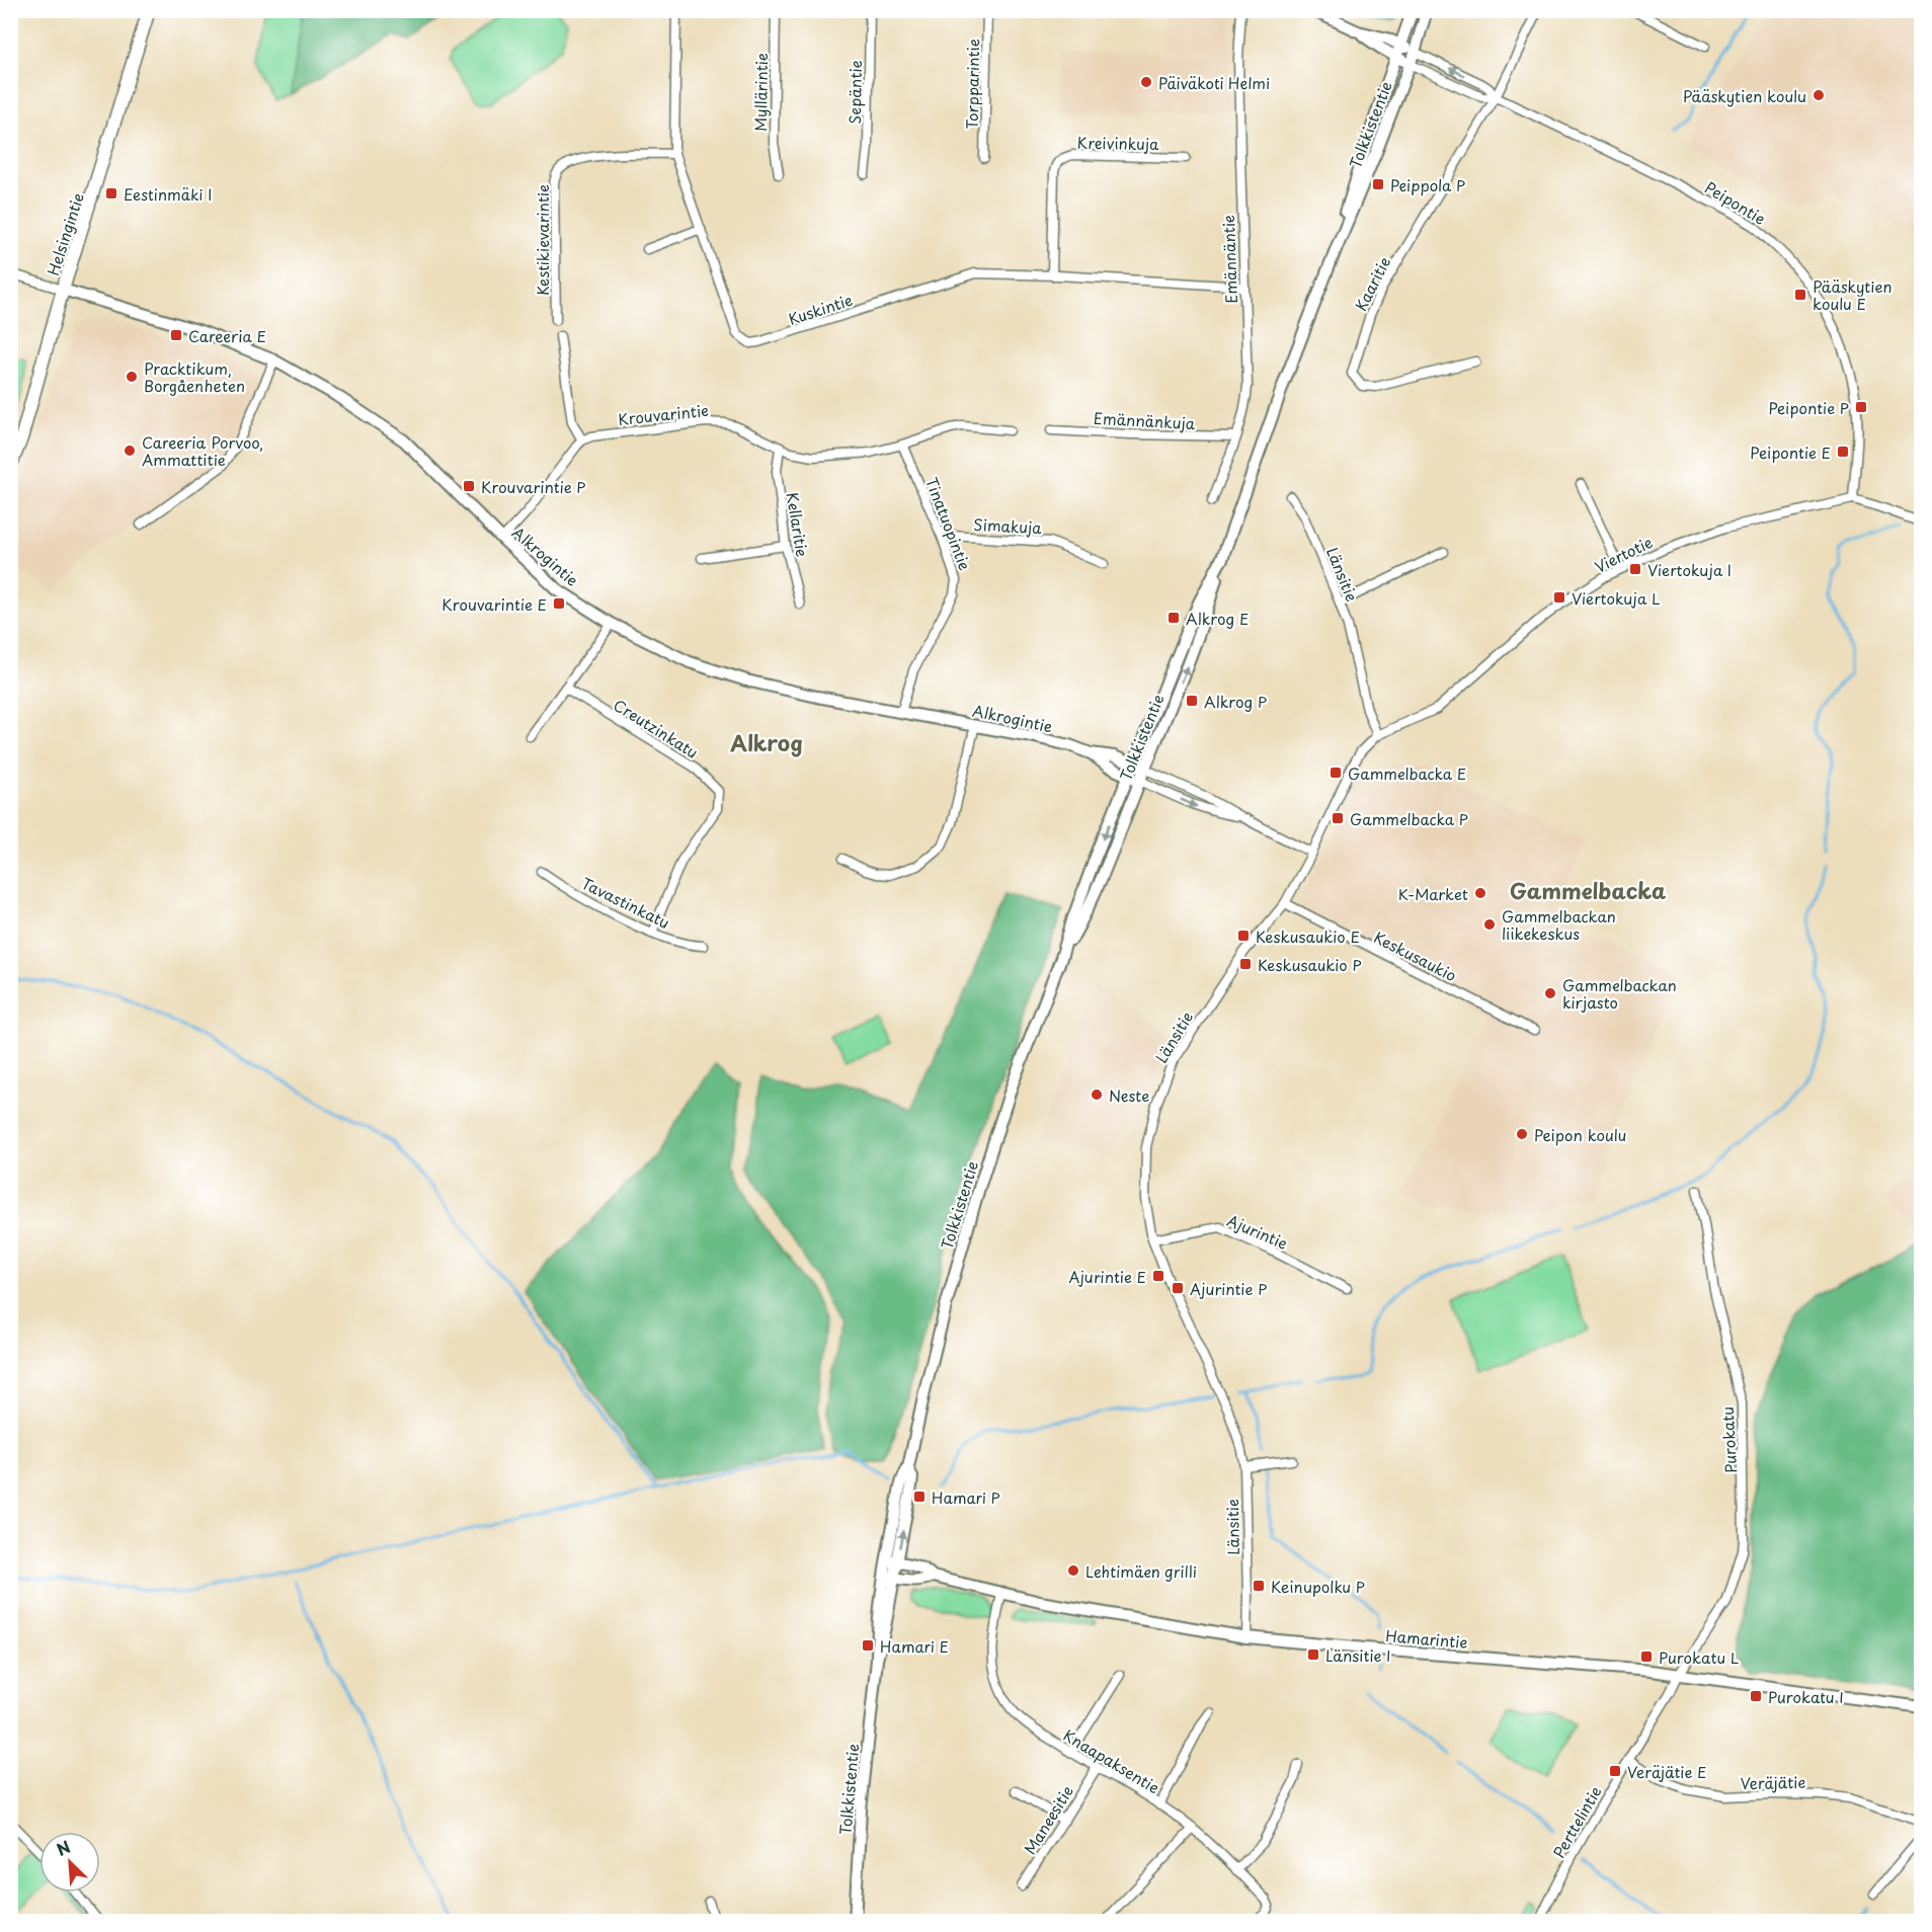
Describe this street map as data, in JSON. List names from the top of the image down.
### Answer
{
  "streets": {
    "main road": ["Helsingintie"],
    "street": [
      "Torpparintie",
      "Myllärintie",
      "Sepäntie",
      "Tolkkistentie",
      "Kreivinkuja",
      "Peipontie",
      "Kestikievarintie",
      "Emännäntie",
      "Kaaritie",
      "Kuskintie",
      "Krouvarintie",
      "Emännänkuja",
      "Tinatuopintie",
      "Kellaritie",
      "Simakuja",
      "Viertotie",
      "Alkrogintie",
      "Länsitie",
      "Creutzinkatu",
      "Tavastinkatu",
      "Keskusaukio",
      "Ajurintie",
      "Purokatu",
      "Hamarintie",
      "Knaapaksentie",
      "Veräjätie",
      "Maneesitie",
      "Perttelintie"
    ]
  },
  "crossings": [
    ["Tolkkistentie", "Peipontie"],
    ["Tolkkistentie", "Alkrogintie"],
    ["Tolkkistentie", "Hamarintie"],
    ["Kreivinkuja", "Kuskintie"],
    ["Peipontie", "Kaaritie"],
    ["Peipontie", "Viertotie"],
    ["Helsingintie", "Alkrogintie"],
    ["Kestikievarintie", "Kuskintie"],
    ["Emännäntie", "Kuskintie"],
    ["Emännäntie", "Emännänkuja"],
    ["Krouvarintie", "Tinatuopintie"],
    ["Krouvarintie", "Kellaritie"],
    ["Tinatuopintie", "Simakuja"],
    ["Tinatuopintie", "Alkrogintie"],
    ["Viertotie", "Länsitie"],
    ["Länsitie", "Keskusaukio"],
    ["Länsitie", "Ajurintie"],
    ["Länsitie", "Hamarintie"],
    ["Creutzinkatu", "Tavastinkatu"],
    ["Purokatu", "Hamarintie"],
    ["Purokatu", "Perttelintie"],
    ["Hamarintie", "Knaapaksentie"],
    ["Hamarintie", "Perttelintie"],
    ["Knaapaksentie", "Maneesitie"],
    ["Veräjätie", "Perttelintie"]
  ],
  "districts": ["Alkrog", "Gammelbacka"],
  "places": {
    "other": [
      "Päiväkoti Helmi",
      "Pääskytien koulu",
      "Pracktikum, Borgåenheten",
      "Careeria Porvoo, Ammattitie",
      "K-Market",
      "Gammelbackan liikekeskus",
      "Gammelbackan kirjasto",
      "Neste",
      "Peipon koulu",
      "Lehtimäen grilli"
    ],
    "transit": [
      "Peippola P",
      "Eestinmäki I",
      "Pääskytien koulu E",
      "Careeria E",
      "Peipontie P",
      "Peipontie E",
      "Krouvarintie P",
      "Viertokuja I",
      "Viertokuja L",
      "Krouvarintie E",
      "Alkrog E",
      "Alkrog P",
      "Gammelbacka E",
      "Gammelbacka P",
      "Keskusaukio E",
      "Keskusaukio P",
      "Ajurintie E",
      "Ajurintie P",
      "Hamari P",
      "Keinupolku P",
      "Hamari E",
      "Länsitie I",
      "Purokatu L",
      "Purokatu I",
      "Veräjätie E"
    ]
  },
  "north": "top left"
}
